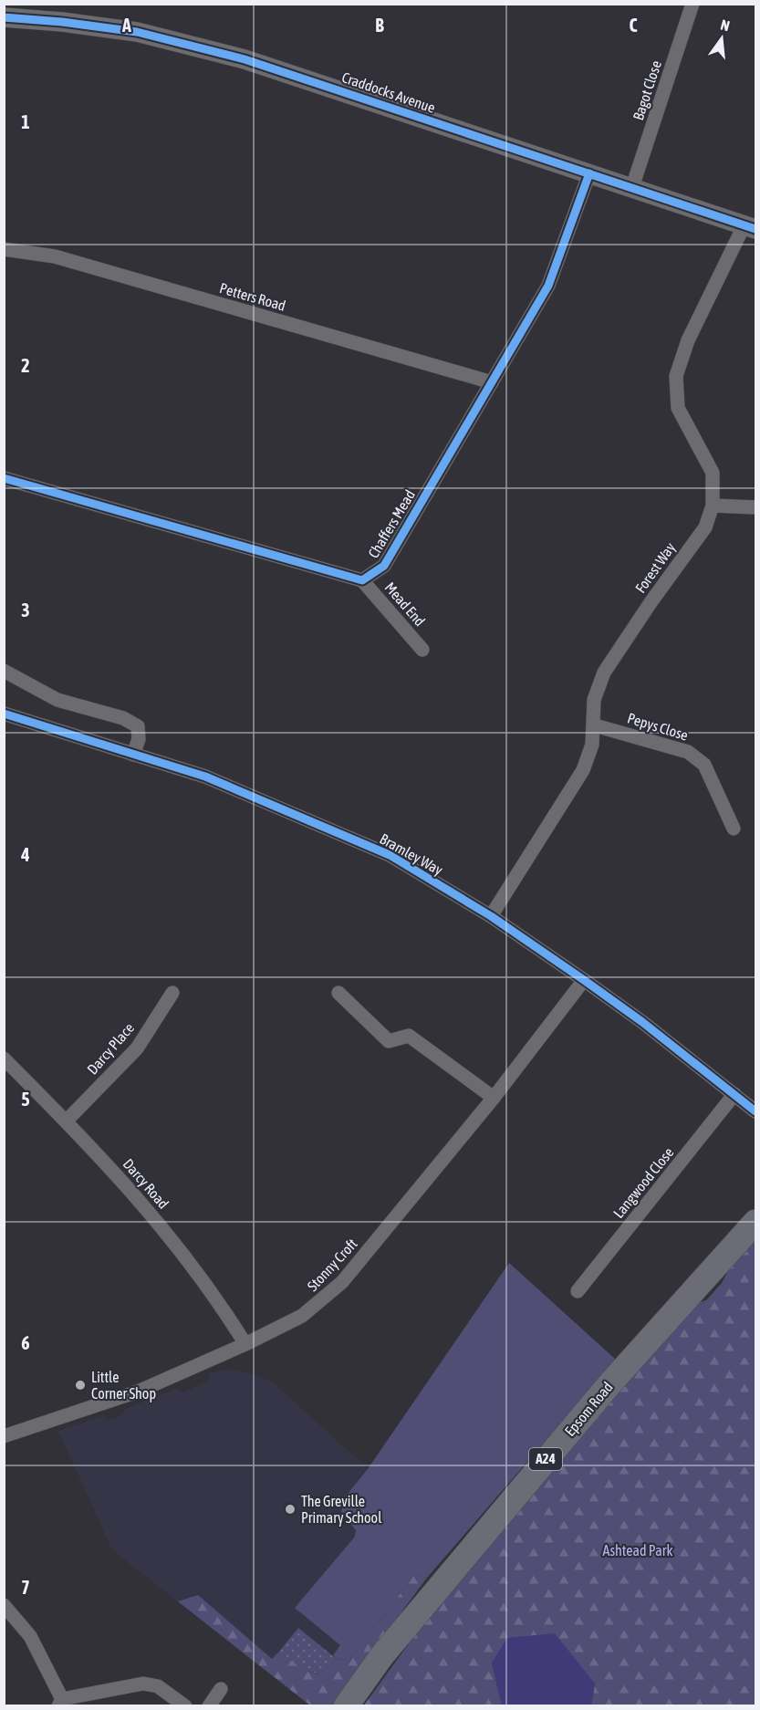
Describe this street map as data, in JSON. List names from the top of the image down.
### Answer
{
  "streets": {
    "highway": ["Epsom Road", "A24"],
    "street": [
      "Bagot Close",
      "Craddocks Avenue",
      "Petters Road",
      "Chaffers Mead",
      "Forest Way",
      "Mead End",
      "Pepys Close",
      "Bramley Way",
      "Darcy Place",
      "Langwood Close",
      "Darcy Road",
      "Stonny Croft"
    ]
  },
  "crossings": [
    ["Bagot Close", "Craddocks Avenue"],
    ["Craddocks Avenue", "Chaffers Mead"],
    ["Craddocks Avenue", "Forest Way"],
    ["Petters Road", "Chaffers Mead"],
    ["Chaffers Mead", "Mead End"],
    ["Forest Way", "Pepys Close"],
    ["Forest Way", "Bramley Way"],
    ["Bramley Way", "Langwood Close"],
    ["Bramley Way", "Stonny Croft"],
    ["Darcy Place", "Darcy Road"],
    ["Darcy Road", "Stonny Croft"]
  ],
  "parks": ["Ashtead Park"],
  "places": ["Little Corner Shop", "The Greville Primary School"],
  "north": "top",
  "grid": {
    "columns": ["A", "B", "C"],
    "rows": [
      "1",
      "2",
      "3",
      "4",
      "5",
      "6",
      "7"
    ]
  }
}
